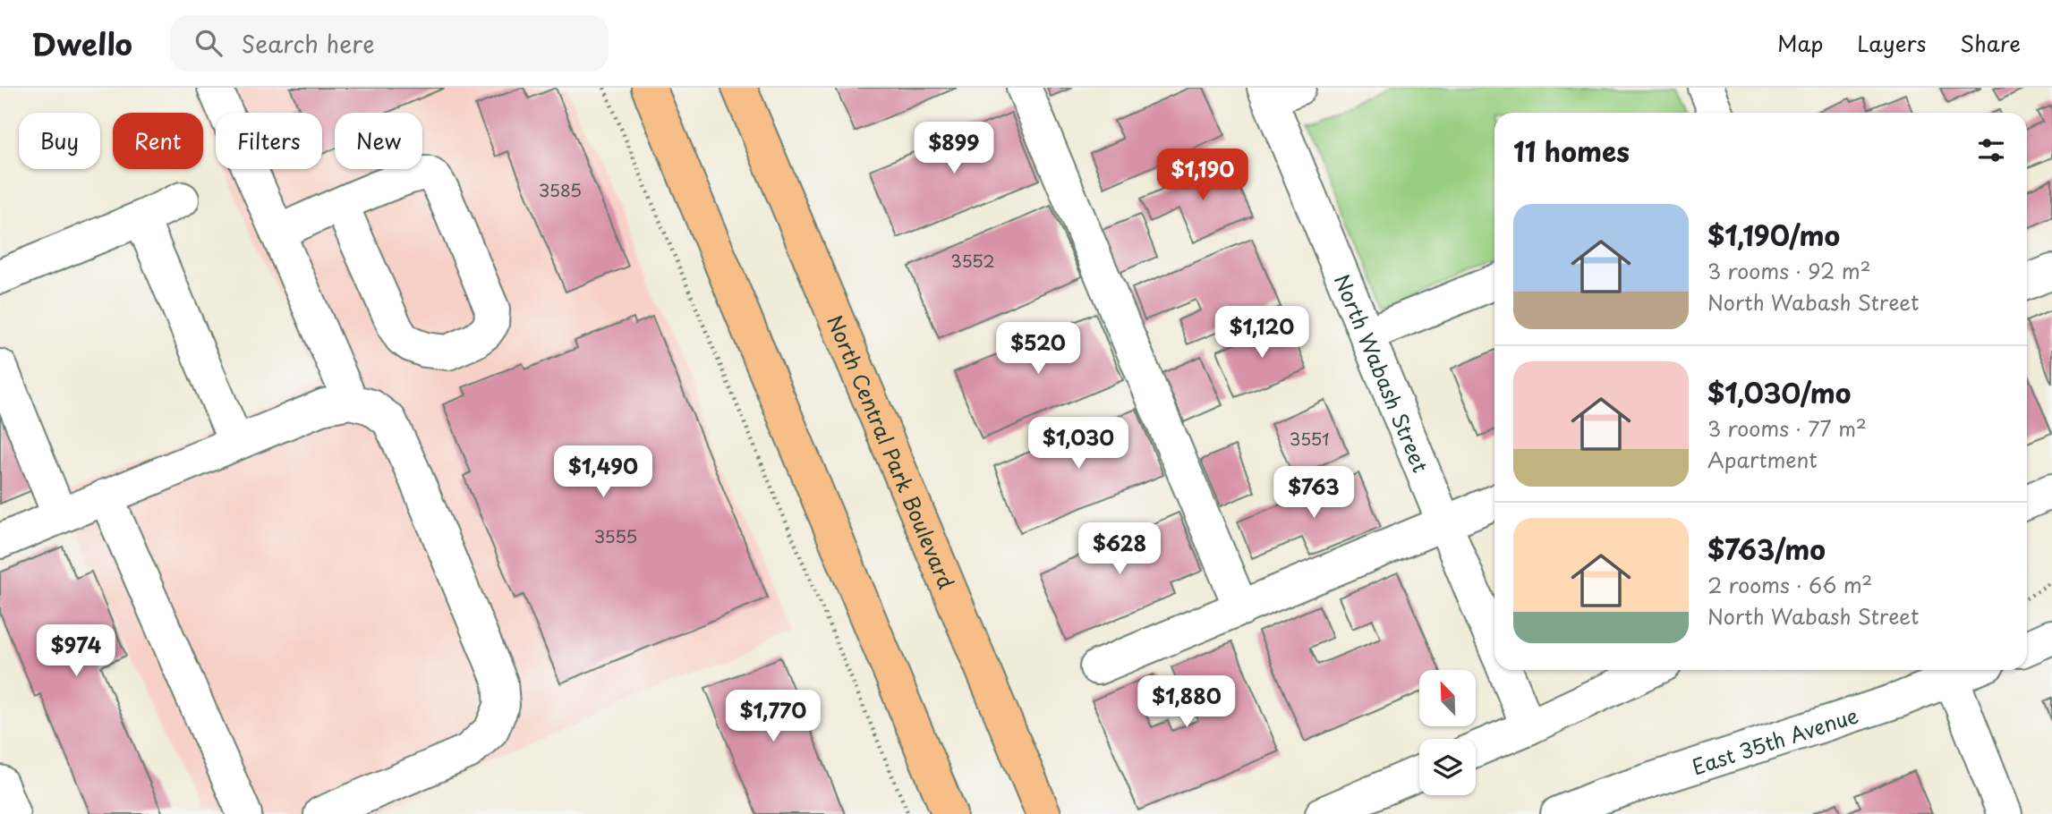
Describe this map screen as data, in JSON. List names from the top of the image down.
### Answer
{
  "streets": {
    "main road": ["North Central Park Boulevard"],
    "street": ["North Wabash Street", "East 35th Avenue"]
  },
  "house_numbers": [
    "3585",
    "3552",
    "3551",
    "3555"
  ],
  "north": "top left",
  "page": {
    "header": "Dwello",
    "search": "Search here",
    "nav": ["Map", "Layers", "Share"],
    "chip": [
      "Buy",
      "Rent",
      "Filters",
      "New"
    ],
    "heading": "11 homes",
    "price": [
      "$899",
      "$1,190",
      "$1,120",
      "$520",
      "$1,030",
      "$1,490",
      "$763",
      "$628",
      "$974",
      "$1,880",
      "$1,770"
    ],
    "list": [
      {
        "name": "$1,190/mo",
        "note": "3 rooms · 92 m² · North Wabash Street"
      },
      {
        "name": "$1,030/mo",
        "note": "3 rooms · 77 m² · Apartment"
      },
      {
        "name": "$763/mo",
        "note": "2 rooms · 66 m² · North Wabash Street"
      }
    ]
  }
}
